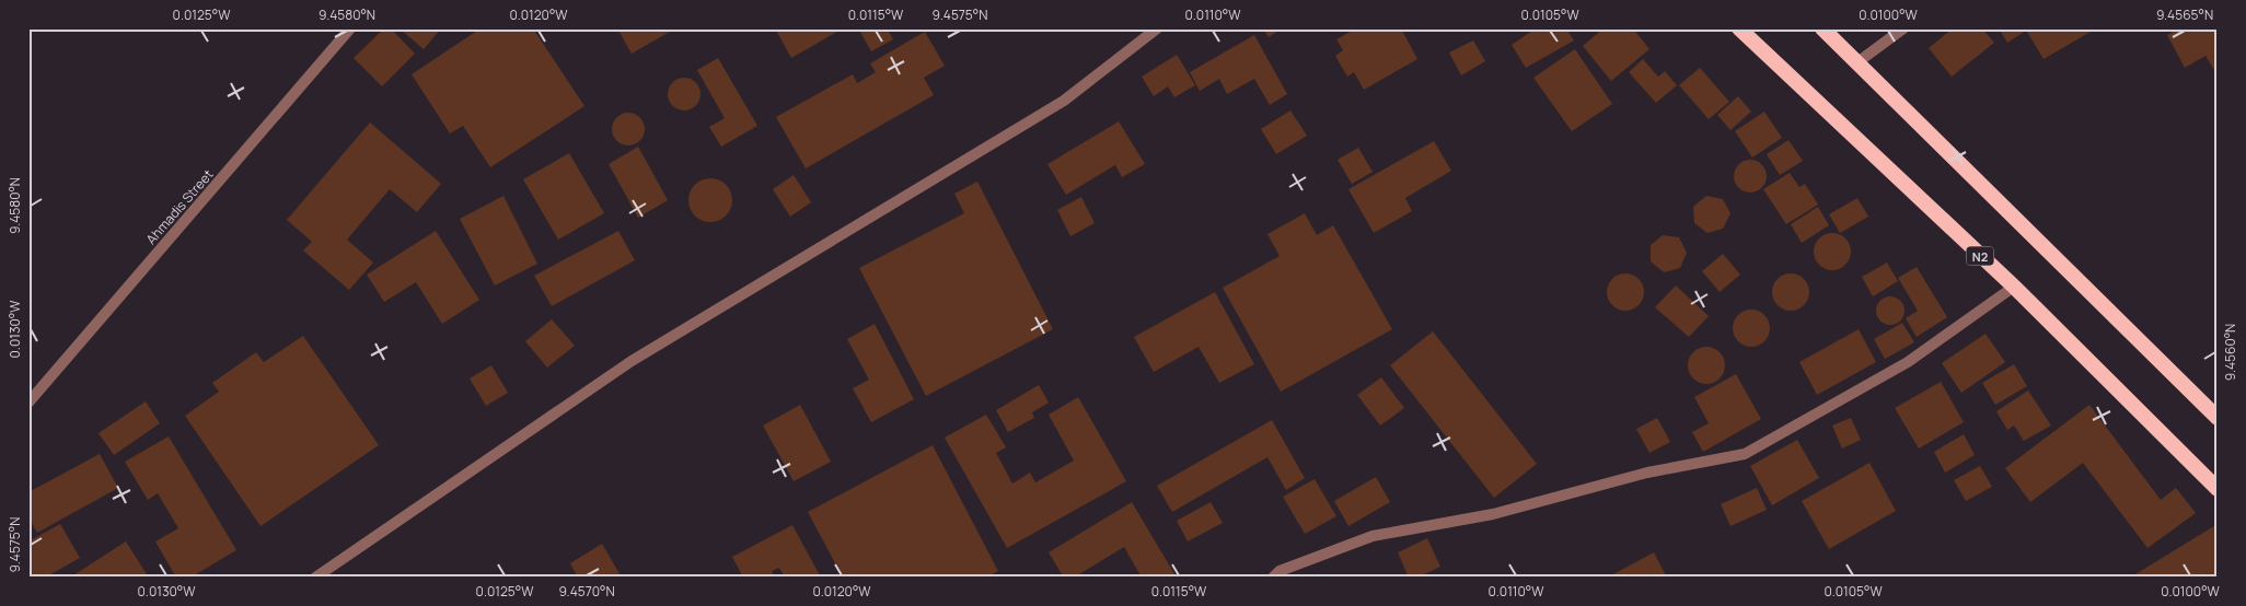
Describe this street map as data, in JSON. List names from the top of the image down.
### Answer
{
  "streets": {
    "highway": ["N2"],
    "street": ["Ahmadis Street"]
  },
  "coordinates": [
    "0.0125°W",
    "9.4580°N",
    "0.0120°W",
    "0.0115°W",
    "9.4575°N",
    "0.0110°W",
    "0.0105°W",
    "0.0100°W",
    "9.4565°N",
    "0.0130°W",
    "9.4560°N",
    "9.4570°N"
  ]
}
